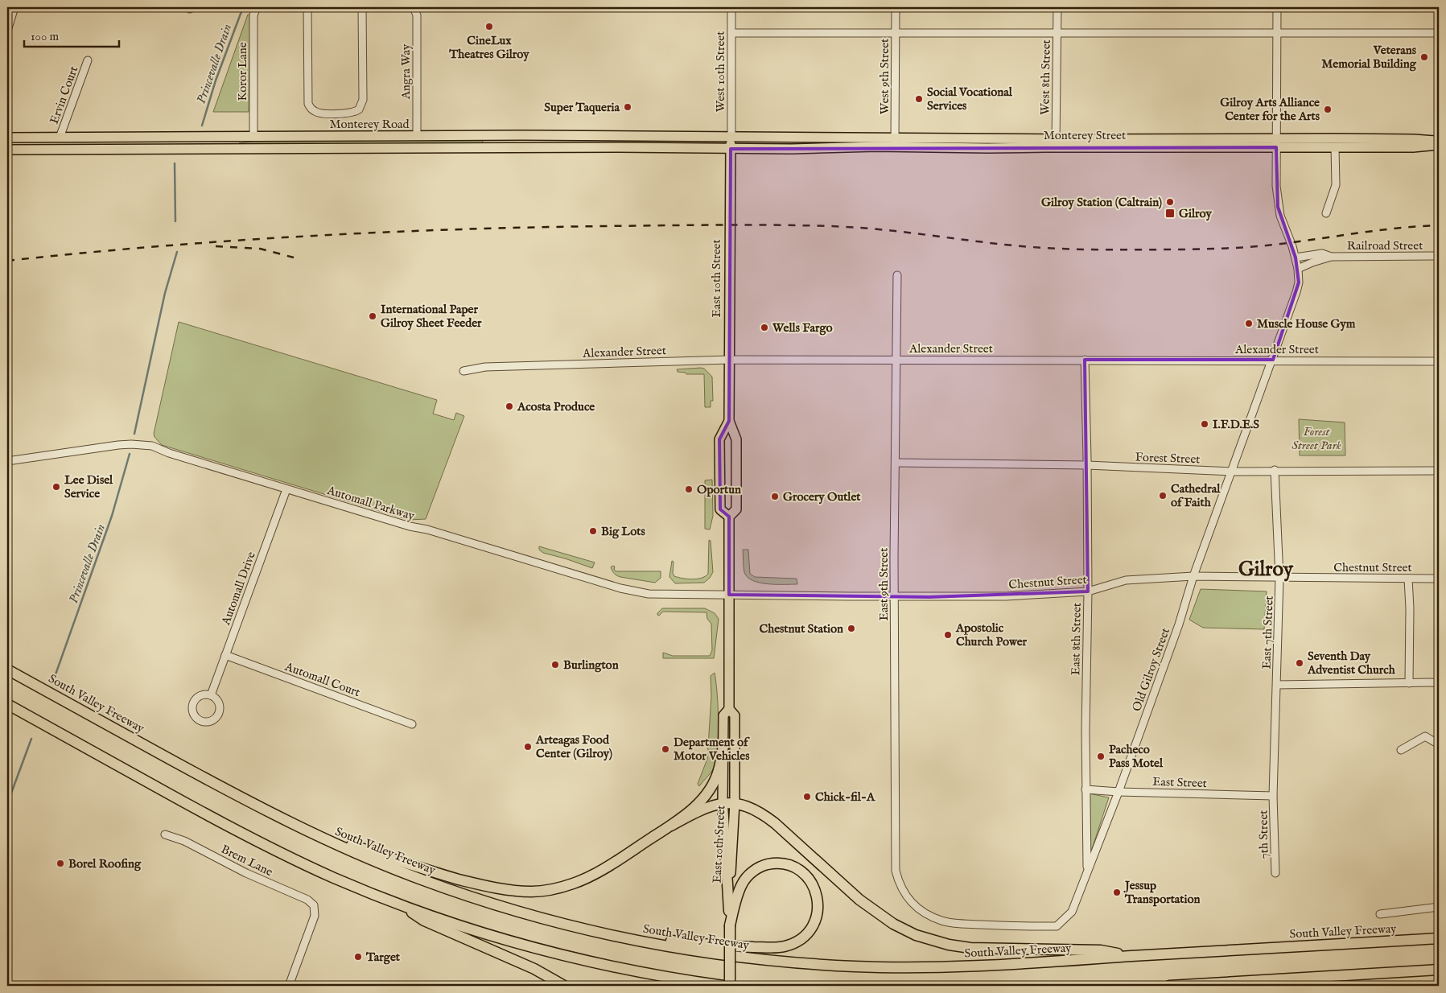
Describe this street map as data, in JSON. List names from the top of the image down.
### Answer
{
  "streets": {
    "highway": ["East 10th Street", "South Valley Freeway"],
    "main road": ["Monterey Road", "Monterey Street"],
    "street": [
      "Koror Lane",
      "Angra Way",
      "West 10th Street",
      "West 9th Street",
      "West 8th Street",
      "Ervin Court",
      "Railroad Street",
      "Alexander Street",
      "Forest Street",
      "Automall Parkway",
      "Chestnut Street",
      "East 9th Street",
      "Automall Drive",
      "East 7th Street",
      "East 8th Street",
      "Old Gilroy Street",
      "Automall Court",
      "East Street",
      "7th Street",
      "Brem Lane"
    ]
  },
  "crossings": [
    ["Koror Lane", "Monterey Road"],
    ["Angra Way", "Monterey Road"],
    ["West 10th Street", "Monterey Road"],
    ["West 10th Street", "Monterey Street"],
    ["West 10th Street", "East 10th Street"],
    ["West 9th Street", "Monterey Street"],
    ["West 8th Street", "Monterey Street"],
    ["Ervin Court", "Monterey Road"],
    ["Monterey Road", "Monterey Street"],
    ["Monterey Road", "East 10th Street"],
    ["Monterey Street", "East 10th Street"],
    ["Railroad Street", "Old Gilroy Street"],
    ["East 10th Street", "Alexander Street"],
    ["East 10th Street", "Automall Parkway"],
    ["East 10th Street", "Chestnut Street"],
    ["Alexander Street", "East 9th Street"],
    ["Alexander Street", "East 8th Street"],
    ["Alexander Street", "Old Gilroy Street"],
    ["Forest Street", "East 9th Street"],
    ["Forest Street", "East 7th Street"],
    ["Forest Street", "East 8th Street"],
    ["Forest Street", "Old Gilroy Street"],
    ["Automall Parkway", "Chestnut Street"],
    ["Automall Parkway", "Automall Drive"],
    ["Chestnut Street", "East 9th Street"],
    ["Chestnut Street", "East 7th Street"],
    ["Chestnut Street", "East 8th Street"],
    ["Chestnut Street", "Old Gilroy Street"],
    ["East 9th Street", "Old Gilroy Street"],
    ["Automall Drive", "Automall Court"],
    ["East 7th Street", "East Street"],
    ["East 7th Street", "7th Street"],
    ["East 8th Street", "Old Gilroy Street"],
    ["East 8th Street", "East Street"],
    ["Old Gilroy Street", "East Street"],
    ["East Street", "7th Street"]
  ],
  "districts": ["Gilroy"],
  "water": ["Princevalle Drain"],
  "parks": ["Forest Street Park"],
  "places": {
    "other": [
      "CineLux Theatres Gilroy",
      "Veterans Memorial Building",
      "Social Vocational Services",
      "Super Taqueria",
      "Gilroy Arts Alliance Center for the Arts",
      "Gilroy Station (Caltrain)",
      "International Paper Gilroy Sheet Feeder",
      "Muscle House Gym",
      "Wells Fargo",
      "Acosta Produce",
      "I.F.D.E.S",
      "Lee Disel Service",
      "Oportun",
      "Cathedral of Faith",
      "Grocery Outlet",
      "Big Lots",
      "Chestnut Station",
      "Apostolic Church Power",
      "Seventh Day Adventist Church",
      "Burlington",
      "Arteagas Food Center (Gilroy)",
      "Department of Motor Vehicles",
      "Pacheco Pass Motel",
      "Chick-fil-A",
      "Borel Roofing",
      "Jessup Transportation",
      "Target"
    ],
    "transit": ["Gilroy"]
  },
  "scale_bar": "100 m"
}
